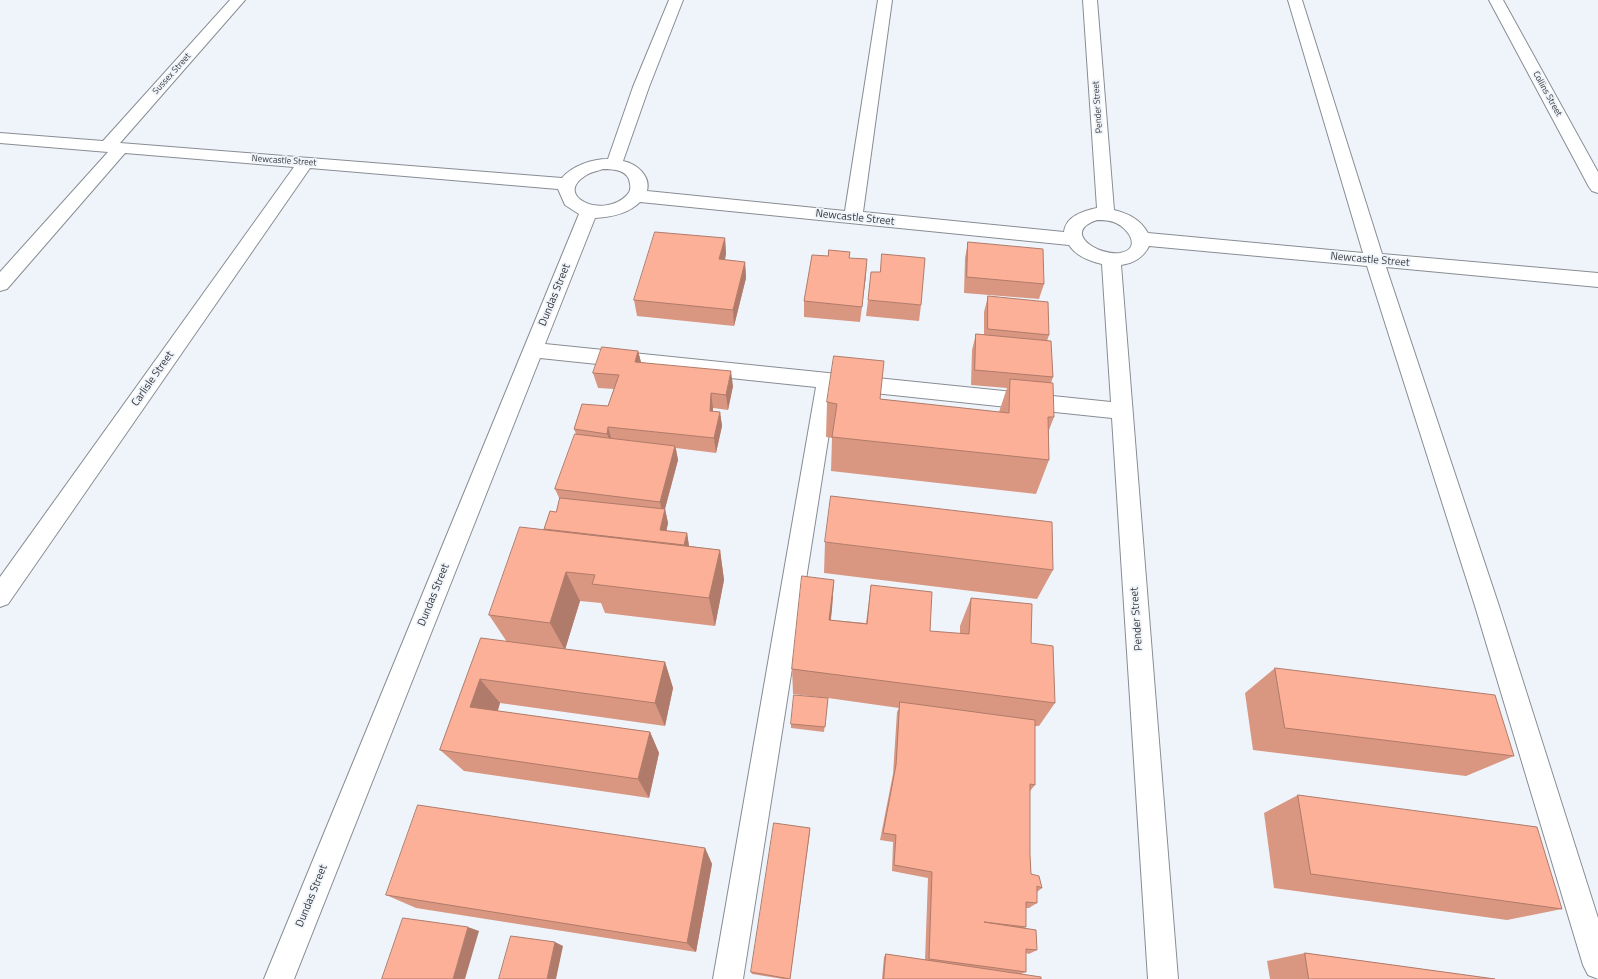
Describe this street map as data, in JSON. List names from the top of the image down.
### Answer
{
  "streets": {
    "street": [
      "Sussex Street",
      "Collins Street",
      "Pender Street",
      "Newcastle Street",
      "Dundas Street",
      "Carlisle Street"
    ]
  },
  "crossings": [
    ["Sussex Street", "Newcastle Street"],
    ["Pender Street", "Newcastle Street"],
    ["Newcastle Street", "Dundas Street"],
    ["Newcastle Street", "Carlisle Street"]
  ]
}
